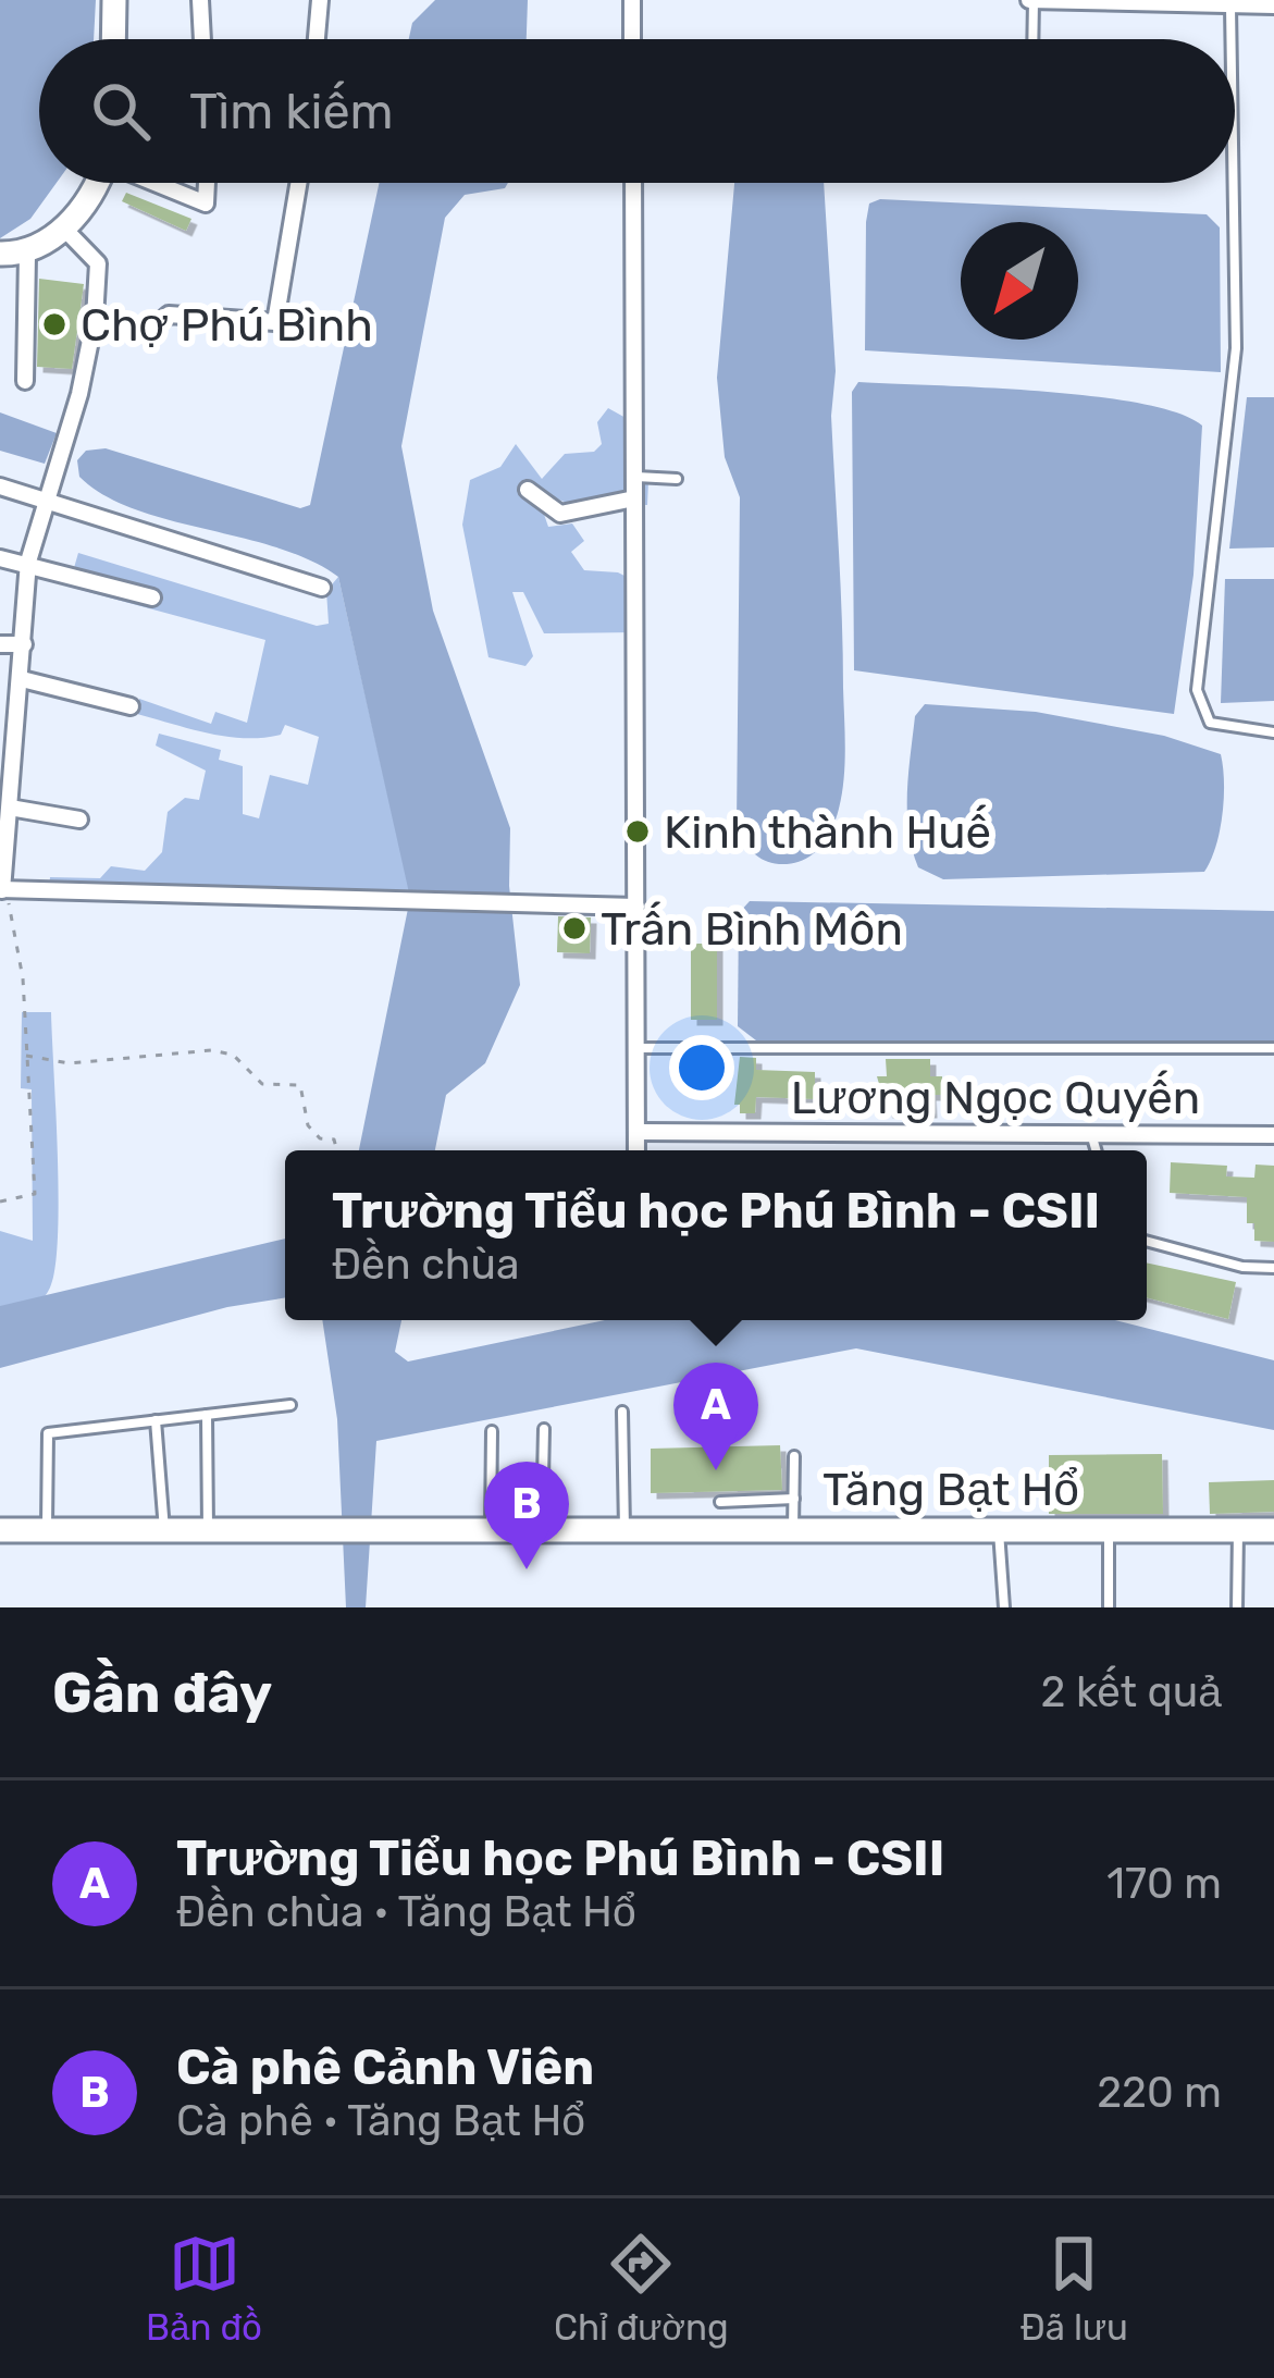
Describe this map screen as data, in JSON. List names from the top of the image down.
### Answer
{
  "streets": {
    "main road": ["Tăng Bạt Hổ"],
    "street": ["Lương Ngọc Quyến"]
  },
  "places": ["Chợ Phú Bình", "Kinh thành Huế", "Trấn Bình Môn"],
  "north": "bottom left",
  "page": {
    "search": "Tìm kiếm",
    "popup": ["Trường Tiểu học Phú Bình - CSII", "Đền chùa"],
    "pins": ["A", "B"],
    "heading": ["Gần đây", "2 kết quả"],
    "list": [
      {
        "mark": "A",
        "name": "Trường Tiểu học Phú Bình - CSII",
        "note": "Đền chùa · Tăng Bạt Hổ",
        "value": "170 m"
      },
      {
        "mark": "B",
        "name": "Cà phê Cảnh Viên",
        "note": "Cà phê · Tăng Bạt Hổ",
        "value": "220 m"
      }
    ],
    "nav": ["Bản đồ", "Chỉ đường", "Đã lưu"]
  }
}
